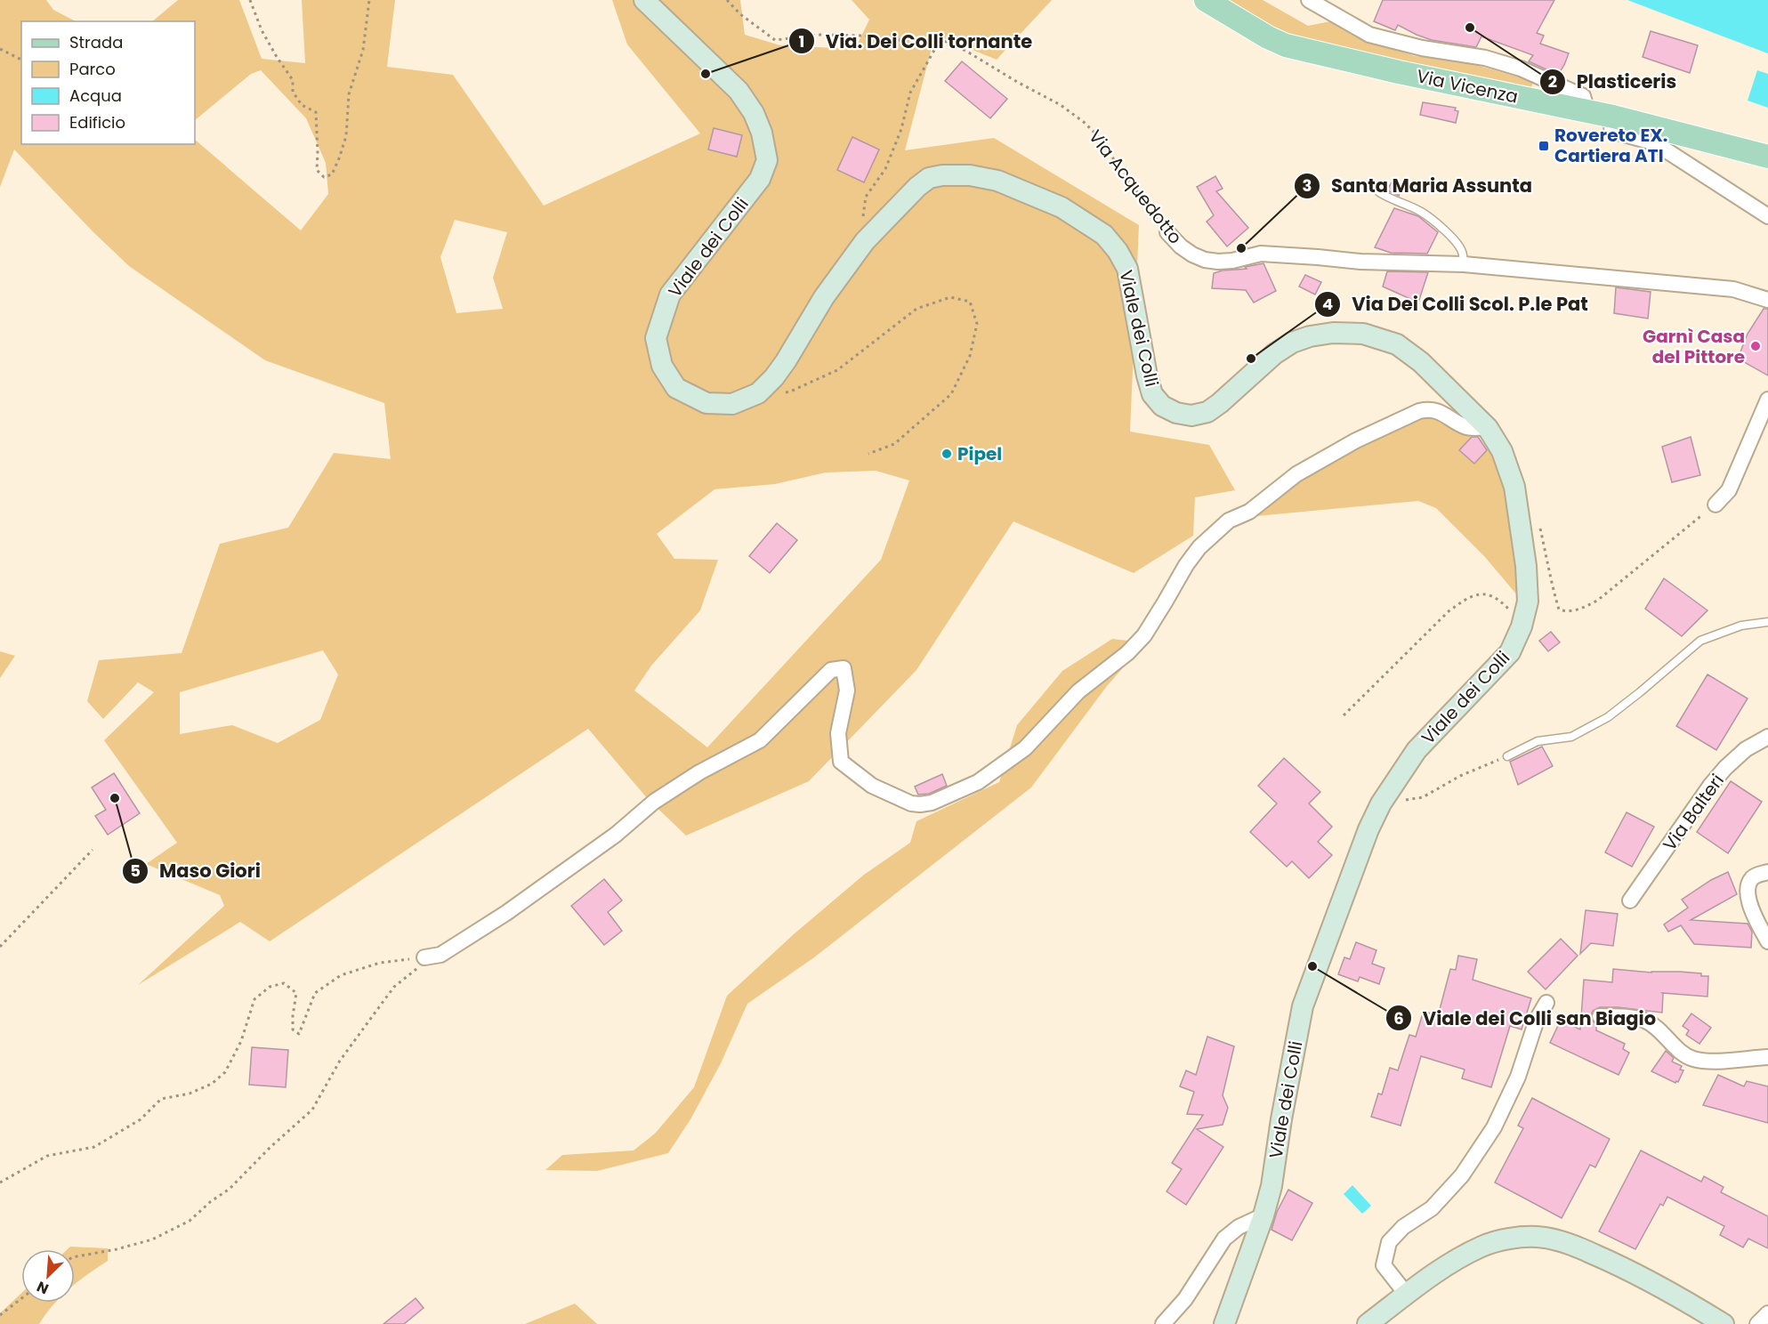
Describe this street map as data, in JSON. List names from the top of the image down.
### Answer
{
  "streets": {
    "main road": ["Via Vicenza", "Viale dei Colli"],
    "street": ["Via Acquedotto", "Via Balteri"]
  },
  "places": {
    "other": [
      "Plasticeris",
      "Via. Dei Colli tornante",
      "Santa Maria Assunta",
      "Garnì Casa del Pittore",
      "Via Dei Colli Scol. P.le Pat",
      "Pipel",
      "Maso Giori",
      "Viale dei Colli san Biagio"
    ],
    "transit": ["Rovereto EX. Cartiera ATI"]
  },
  "legend": [
    "Strada",
    "Parco",
    "Acqua",
    "Edificio"
  ],
  "north": "bottom left"
}
